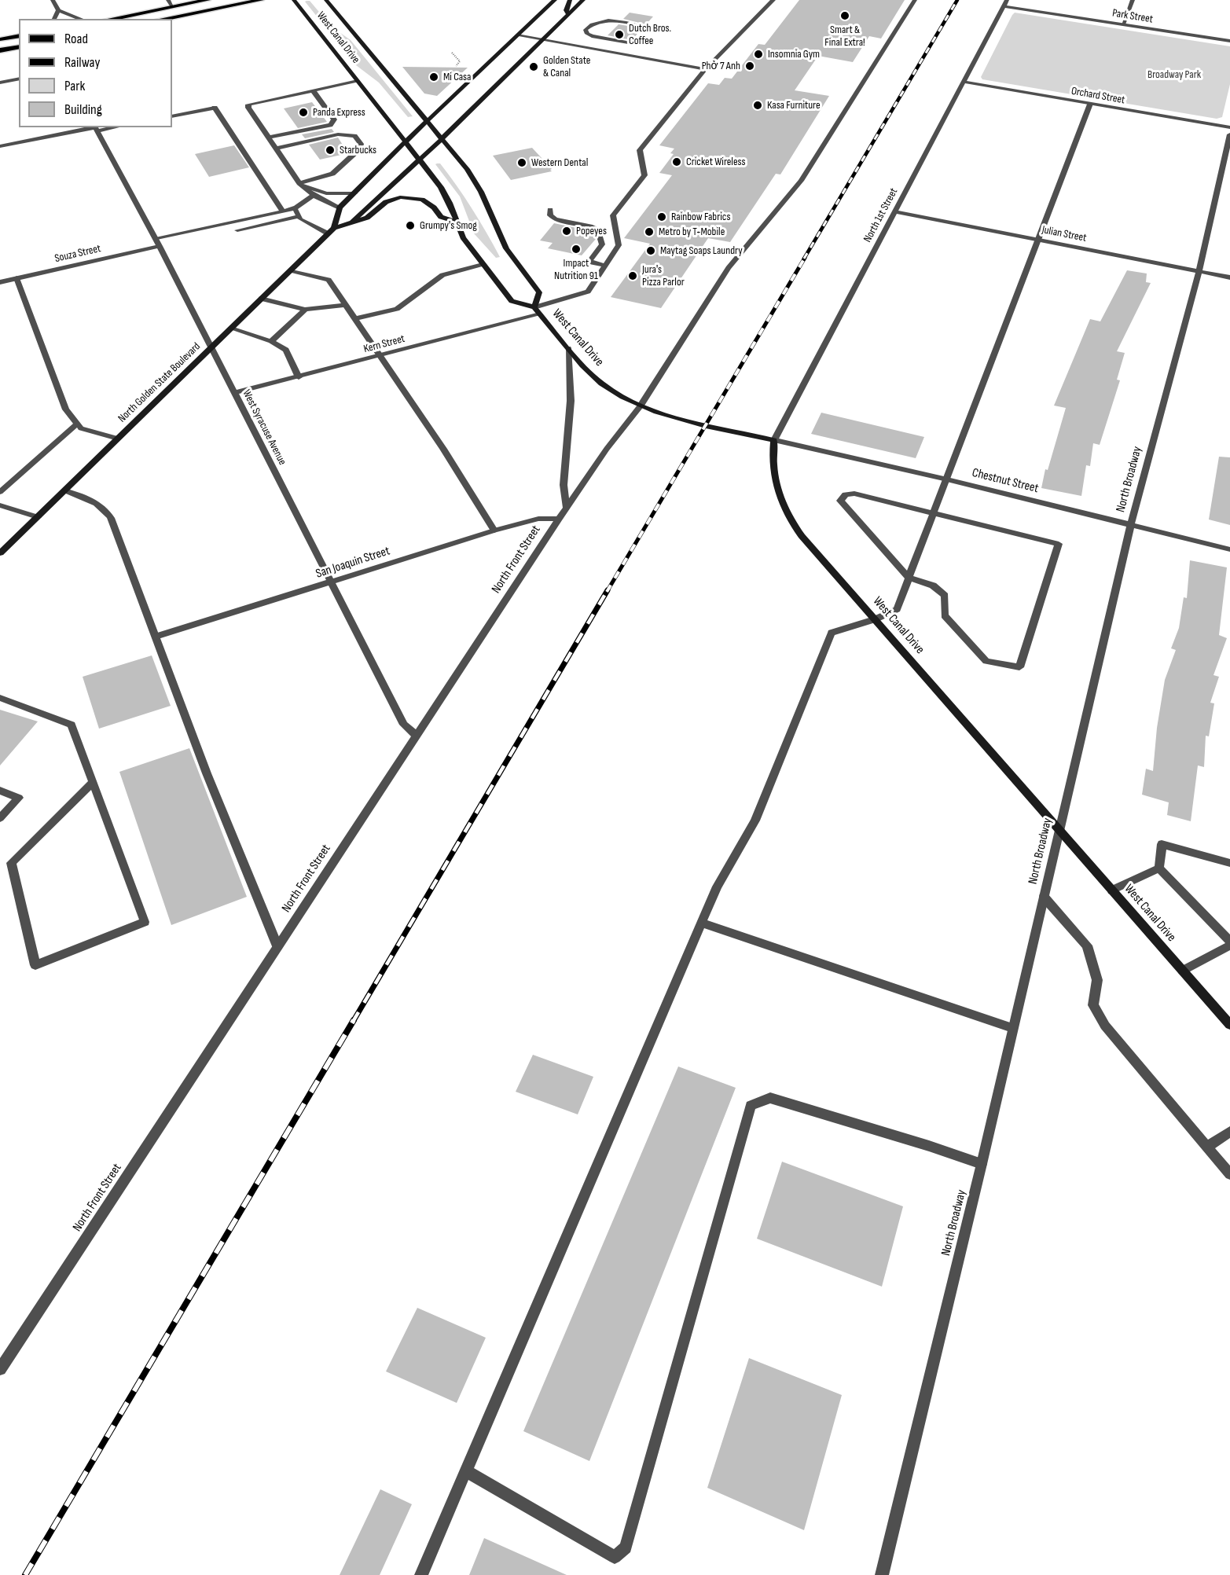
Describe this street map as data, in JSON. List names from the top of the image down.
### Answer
{
  "streets": {
    "main road": ["West Canal Drive", "North Golden State Boulevard"],
    "street": [
      "Park Street",
      "Orchard Street",
      "North 1st Street",
      "Julian Street",
      "Souza Street",
      "Kern Street",
      "West Syracuse Avenue",
      "North Broadway",
      "Chestnut Street",
      "North Front Street",
      "San Joaquin Street"
    ]
  },
  "crossings": [
    ["Park Street", "North 1st Street"],
    ["West Canal Drive", "North 1st Street"],
    ["West Canal Drive", "Kern Street"],
    ["West Canal Drive", "North Golden State Boulevard"],
    ["West Canal Drive", "North Broadway"],
    ["West Canal Drive", "Chestnut Street"],
    ["West Canal Drive", "North Front Street"],
    ["Orchard Street", "North 1st Street"],
    ["North 1st Street", "Julian Street"],
    ["North 1st Street", "Chestnut Street"],
    ["Julian Street", "North Broadway"],
    ["Souza Street", "West Syracuse Avenue"],
    ["Kern Street", "West Syracuse Avenue"],
    ["North Golden State Boulevard", "West Syracuse Avenue"],
    ["West Syracuse Avenue", "North Front Street"],
    ["West Syracuse Avenue", "San Joaquin Street"],
    ["North Broadway", "Chestnut Street"],
    ["North Front Street", "San Joaquin Street"]
  ],
  "parks": ["Broadway Park"],
  "places": [
    "Smart & Final Extra!",
    "Dutch Bros. Coffee",
    "Insomnia Gym",
    "Phở 7 Anh",
    "Golden State & Canal",
    "Mi Casa",
    "Kasa Furniture",
    "Panda Express",
    "Starbucks",
    "Cricket Wireless",
    "Western Dental",
    "Rainbow Fabrics",
    "Grumpy's Smog",
    "Popeyes",
    "Metro by T-Mobile",
    "Impact Nutrition 91",
    "Maytag Soaps Laundry",
    "Jura's Pizza Parlor"
  ],
  "legend": [
    "Road",
    "Railway",
    "Park",
    "Building"
  ]
}
